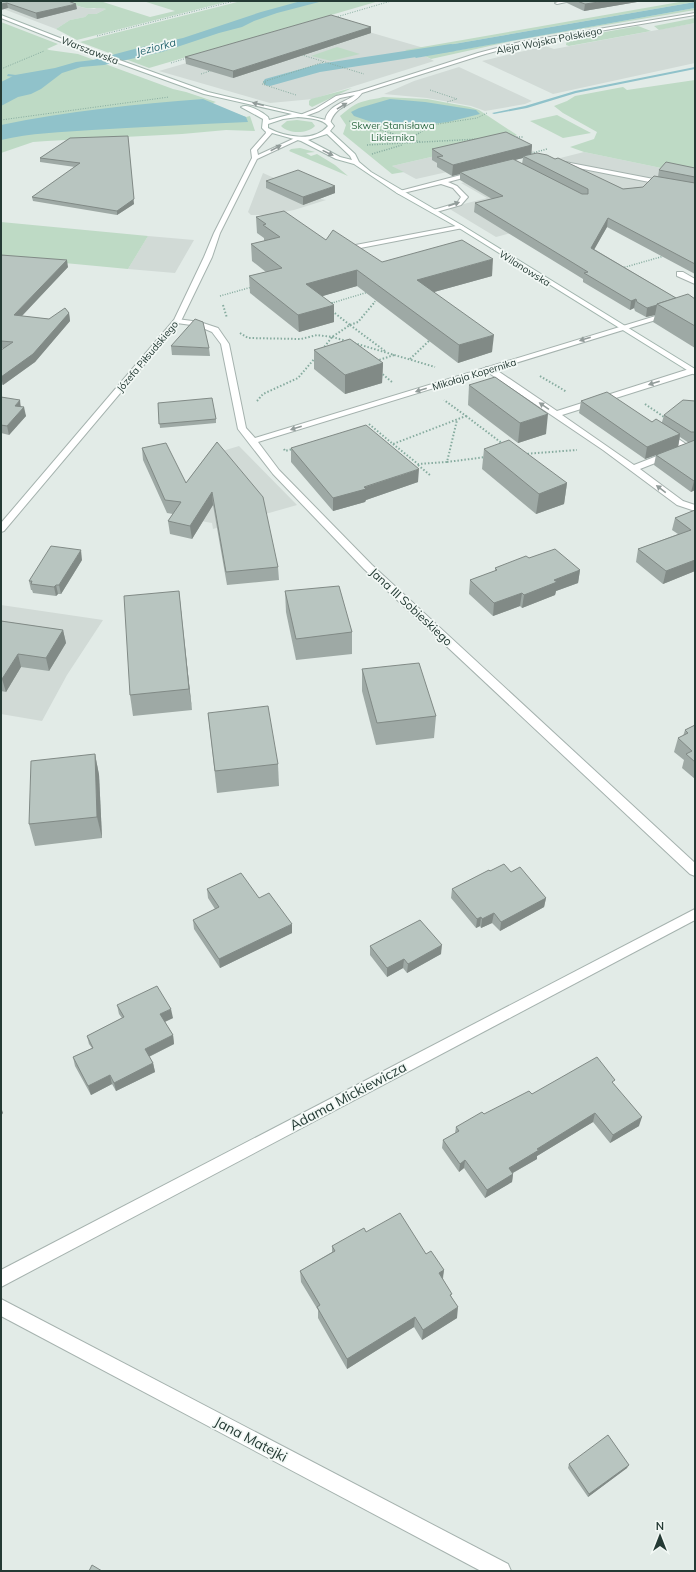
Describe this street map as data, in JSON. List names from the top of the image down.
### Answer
{
  "streets": {
    "street": [
      "Aleja Wojska Polskiego",
      "Warszawska",
      "Wilanowska",
      "Józefa Piłsudskiego",
      "Mikołaja Kopernika",
      "Jana III Sobieskiego",
      "Adama Mickiewicza",
      "Jana Matejki"
    ]
  },
  "crossings": [
    ["Aleja Wojska Polskiego", "Warszawska"],
    ["Wilanowska", "Józefa Piłsudskiego"],
    ["Wilanowska", "Mikołaja Kopernika"],
    ["Józefa Piłsudskiego", "Jana III Sobieskiego"],
    ["Mikołaja Kopernika", "Jana III Sobieskiego"]
  ],
  "one_way": ["Mikołaja Kopernika"],
  "water": ["Jeziorka"],
  "parks": ["Skwer Stanisława Likiernika"],
  "north": "top"
}
